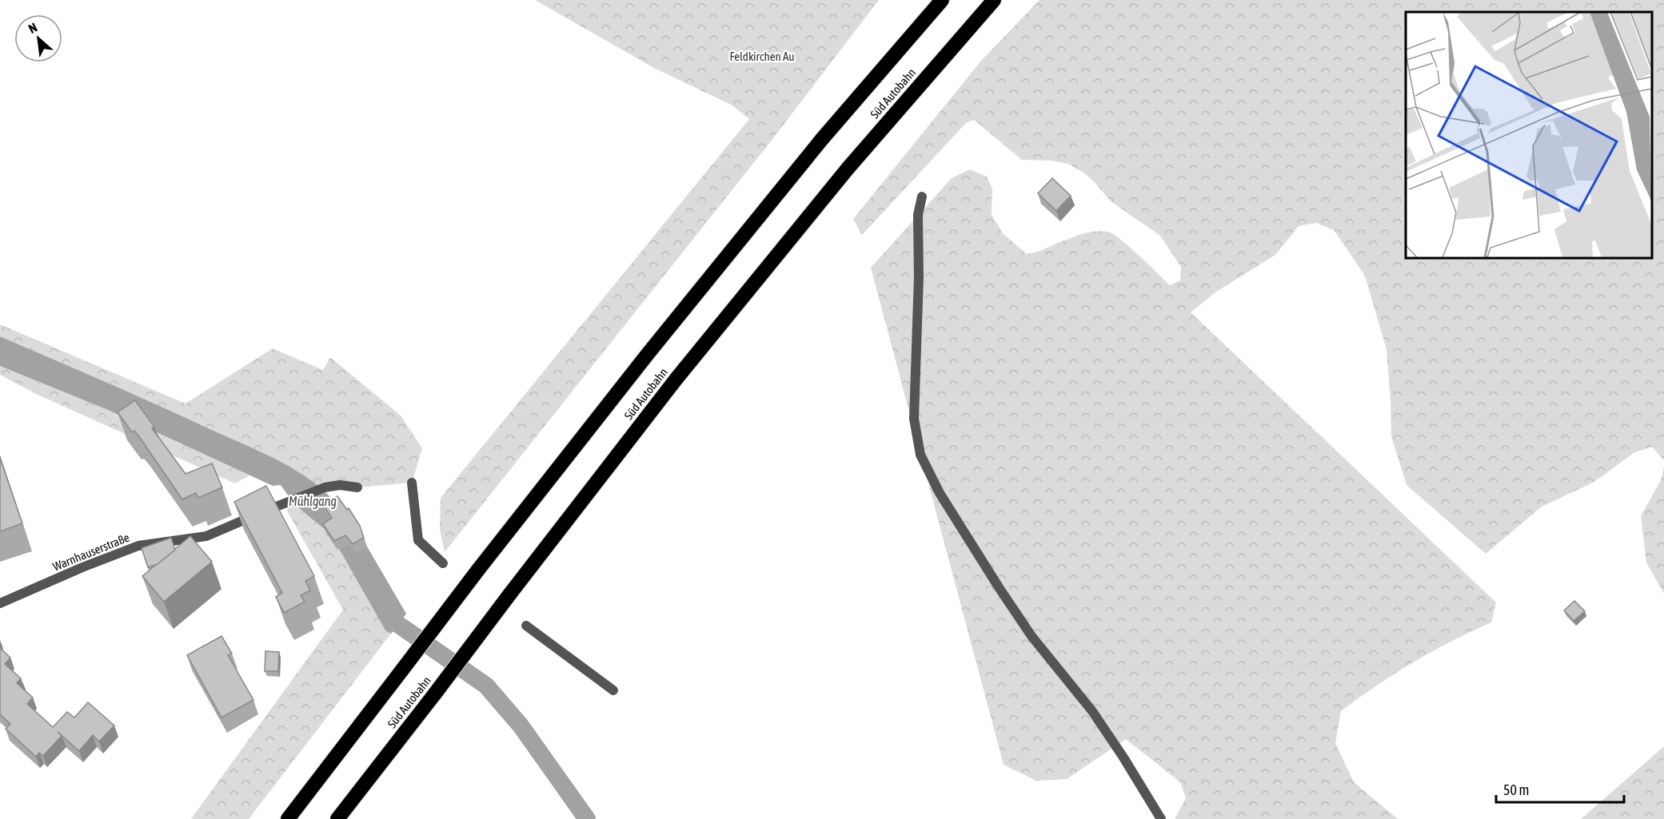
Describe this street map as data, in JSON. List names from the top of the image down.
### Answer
{
  "streets": {
    "highway": ["Süd Autobahn"],
    "street": ["Warnhauserstraße"]
  },
  "water": ["Mühlgang"],
  "parks": ["Feldkirchen Au"],
  "scale_bar": "50 m",
  "north": "top left"
}
